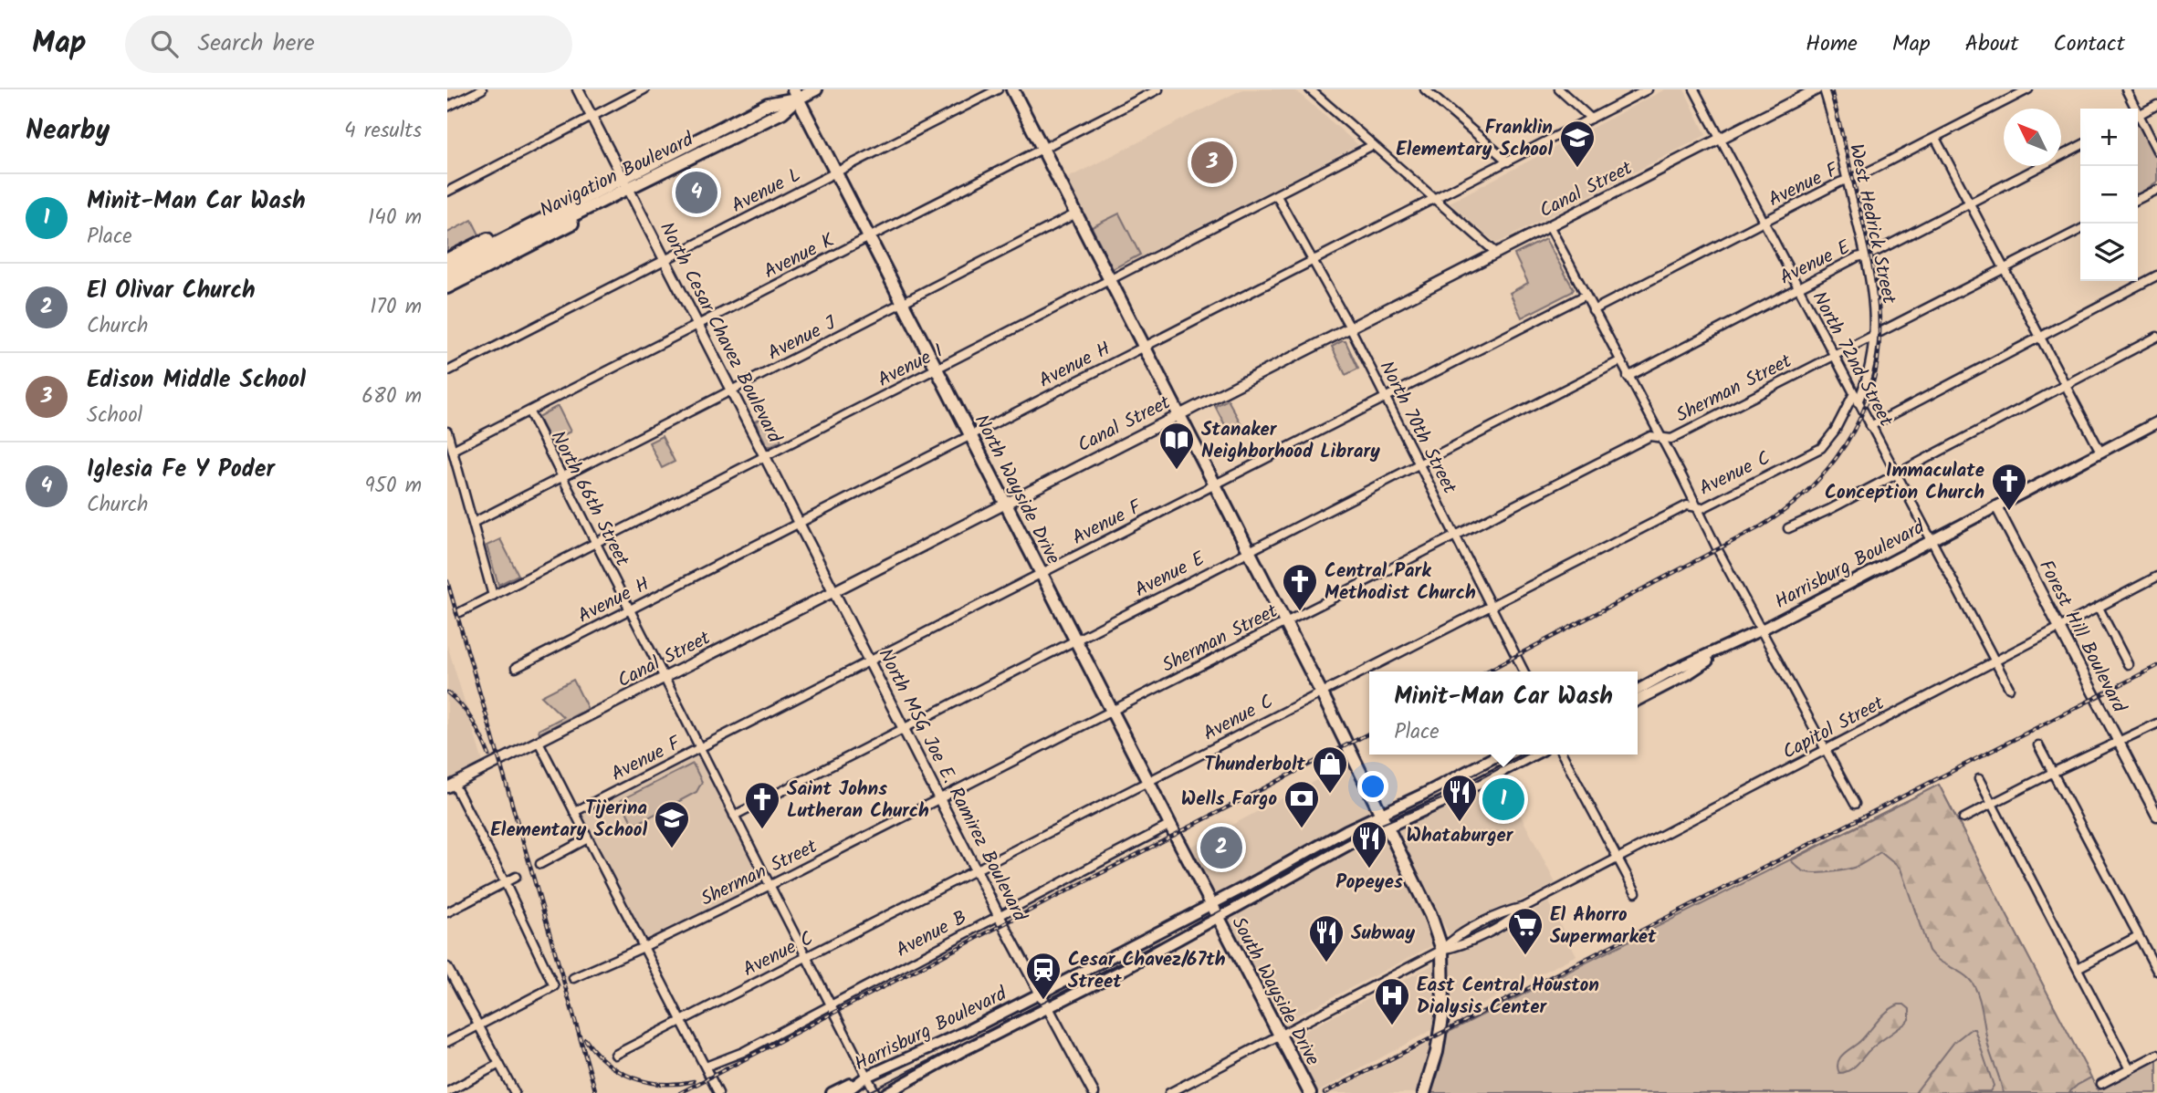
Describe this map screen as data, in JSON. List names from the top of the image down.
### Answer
{
  "streets": {
    "main road": [
      "Navigation Boulevard",
      "North Wayside Drive",
      "Harrisburg Boulevard",
      "South Wayside Drive"
    ],
    "street": [
      "Avenue F",
      "Canal Street",
      "Avenue L",
      "West Hedrick Street",
      "Avenue K",
      "Avenue E",
      "North Cesar Chavez Boulevard",
      "Avenue J",
      "North 72nd Street",
      "Avenue H",
      "Avenue I",
      "Sherman Street",
      "North 70th Street",
      "Avenue C",
      "North 66th Street",
      "Forest Hill Boulevard",
      "Capitol Street",
      "North MSG Joe E. Ramirez Boulevard",
      "Avenue B"
    ]
  },
  "crossings": [
    ["Navigation Boulevard", "North Cesar Chavez Boulevard"],
    ["Navigation Boulevard", "North Wayside Drive"],
    ["Avenue F", "West Hedrick Street"],
    ["Avenue F", "North 72nd Street"],
    ["Avenue F", "North 70th Street"],
    ["Avenue F", "North Wayside Drive"],
    ["Avenue F", "North 66th Street"],
    ["Avenue F", "North MSG Joe E. Ramirez Boulevard"],
    ["Canal Street", "North Cesar Chavez Boulevard"],
    ["Canal Street", "North 72nd Street"],
    ["Canal Street", "North 70th Street"],
    ["Canal Street", "North Wayside Drive"],
    ["Canal Street", "North 66th Street"],
    ["Canal Street", "North MSG Joe E. Ramirez Boulevard"],
    ["Avenue L", "North Cesar Chavez Boulevard"],
    ["Avenue L", "North Wayside Drive"],
    ["West Hedrick Street", "Avenue E"],
    ["West Hedrick Street", "North 72nd Street"],
    ["West Hedrick Street", "Sherman Street"],
    ["Avenue K", "North Cesar Chavez Boulevard"],
    ["Avenue K", "North Wayside Drive"],
    ["Avenue K", "North 66th Street"],
    ["Avenue E", "North 72nd Street"],
    ["Avenue E", "North 70th Street"],
    ["Avenue E", "North Wayside Drive"],
    ["Avenue E", "North 66th Street"],
    ["Avenue E", "North MSG Joe E. Ramirez Boulevard"],
    ["North Cesar Chavez Boulevard", "Avenue J"],
    ["North Cesar Chavez Boulevard", "Avenue H"],
    ["North Cesar Chavez Boulevard", "Avenue I"],
    ["North Cesar Chavez Boulevard", "North MSG Joe E. Ramirez Boulevard"],
    ["Avenue J", "North Wayside Drive"],
    ["Avenue J", "North 66th Street"],
    ["North 72nd Street", "Sherman Street"],
    ["North 72nd Street", "Avenue C"],
    ["North 72nd Street", "Harrisburg Boulevard"],
    ["North 72nd Street", "Capitol Street"],
    ["Avenue H", "North 70th Street"],
    ["Avenue H", "North Wayside Drive"],
    ["Avenue H", "North 66th Street"],
    ["Avenue I", "North 70th Street"],
    ["Avenue I", "North Wayside Drive"],
    ["Avenue I", "North 66th Street"],
    ["Sherman Street", "North 70th Street"],
    ["Sherman Street", "North Wayside Drive"],
    ["Sherman Street", "North 66th Street"],
    ["Sherman Street", "North MSG Joe E. Ramirez Boulevard"],
    ["North 70th Street", "Avenue C"],
    ["Avenue C", "North Wayside Drive"],
    ["Avenue C", "North 66th Street"],
    ["Avenue C", "North MSG Joe E. Ramirez Boulevard"],
    ["North Wayside Drive", "Harrisburg Boulevard"],
    ["North Wayside Drive", "Avenue B"],
    ["North Wayside Drive", "South Wayside Drive"],
    ["North 66th Street", "Harrisburg Boulevard"],
    ["North 66th Street", "Avenue B"],
    ["Harrisburg Boulevard", "Forest Hill Boulevard"],
    ["Harrisburg Boulevard", "North MSG Joe E. Ramirez Boulevard"],
    ["Harrisburg Boulevard", "South Wayside Drive"],
    ["Forest Hill Boulevard", "Capitol Street"],
    ["Capitol Street", "South Wayside Drive"],
    ["North MSG Joe E. Ramirez Boulevard", "Avenue B"]
  ],
  "places": {
    "school or university": ["Franklin Elementary School", "Tijerina Elementary School"],
    "library": ["Stanaker Neighborhood Library"],
    "church": ["Immaculate Conception Church", "Central Park Methodist Church", "Saint Johns Lutheran Church"],
    "shop": ["Thunderbolt"],
    "restaurant": ["Whataburger", "Popeyes", "Subway"],
    "bank": ["Wells Fargo"],
    "supermarket": ["El Ahorro Supermarket"],
    "station": ["Cesar Chavez/67th Street"],
    "hospital": ["East Central Houston Dialysis Center"]
  },
  "north": "top left",
  "page": {
    "header": "Map",
    "search": "Search here",
    "nav": [
      "Home",
      "Map",
      "About",
      "Contact"
    ],
    "heading": ["Nearby", "4 results"],
    "map_buttons": ["+", "−"],
    "pins": [
      "3",
      "4",
      "1",
      "2"
    ],
    "list": [
      {
        "mark": "1",
        "name": "Minit-Man Car Wash",
        "note": "Place",
        "value": "140 m"
      },
      {
        "mark": "2",
        "name": "El Olivar Church",
        "note": "Church",
        "value": "170 m"
      },
      {
        "mark": "3",
        "name": "Edison Middle School",
        "note": "School",
        "value": "680 m"
      },
      {
        "mark": "4",
        "name": "Iglesia Fe Y Poder",
        "note": "Church",
        "value": "950 m"
      }
    ],
    "popup": ["Minit-Man Car Wash", "Place"]
  }
}
